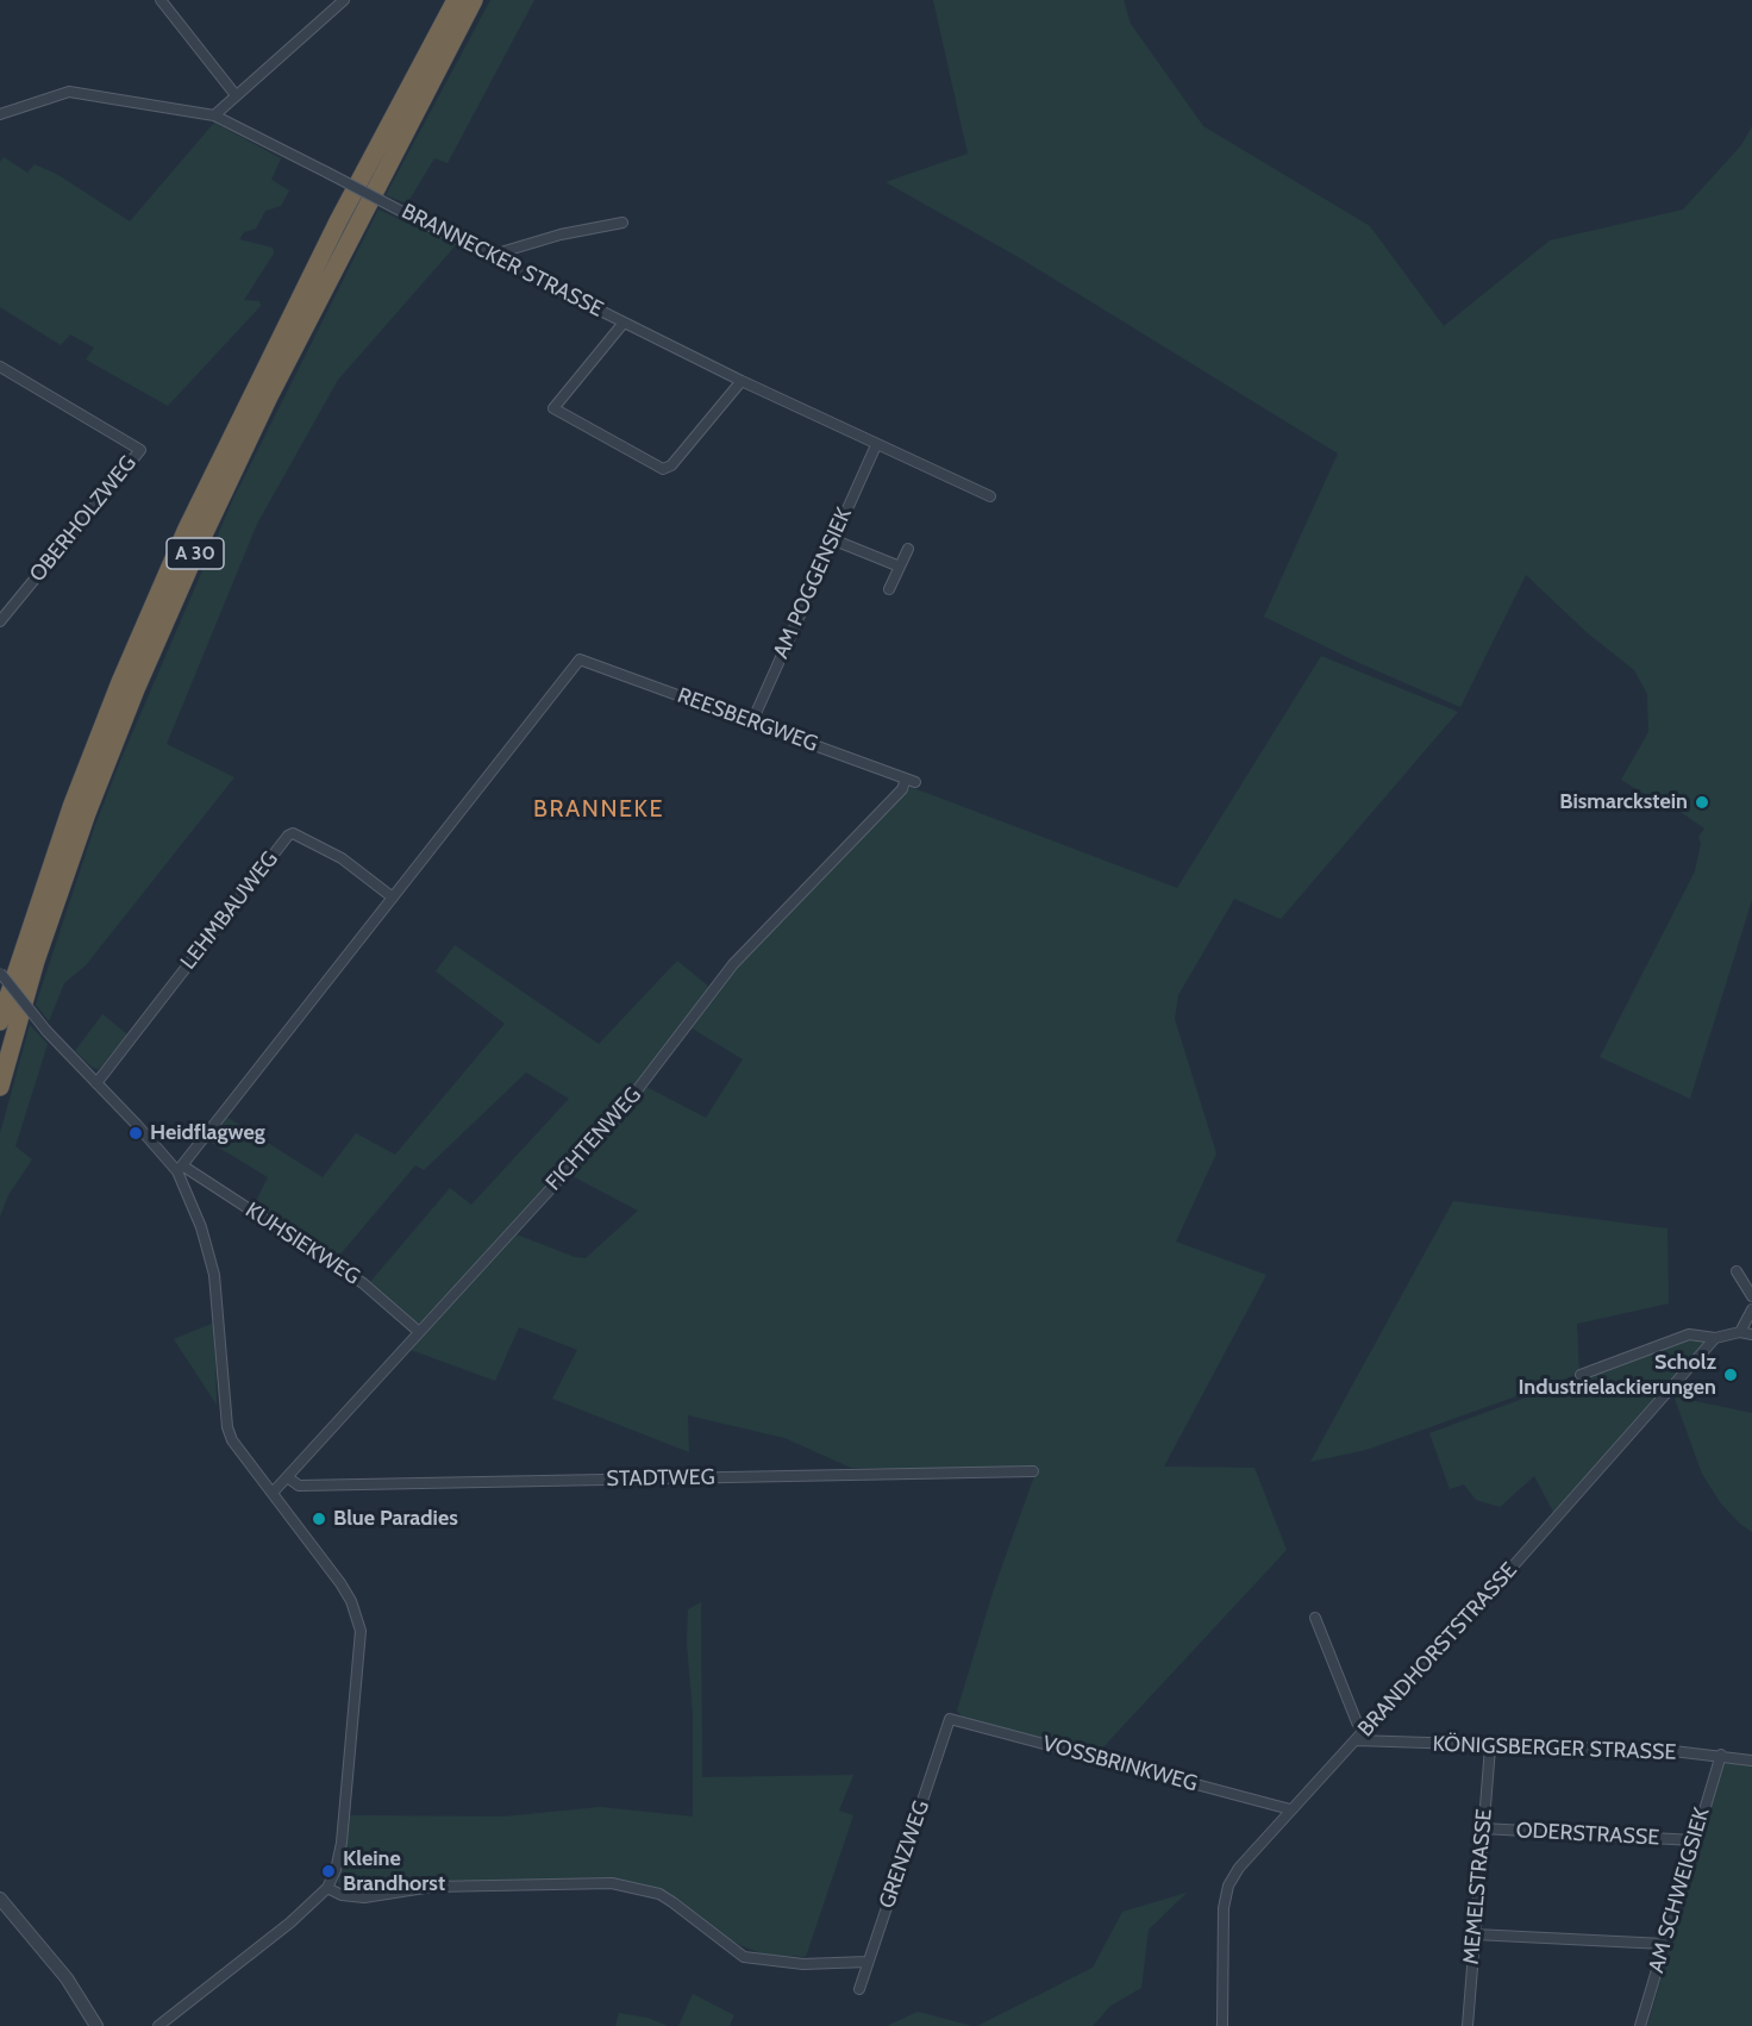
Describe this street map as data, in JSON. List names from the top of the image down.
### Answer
{
  "streets": {
    "highway": ["A 30"],
    "street": [
      "BRANNECKER STRASSE",
      "OBERHOLZWEG",
      "AM POGGENSIEK",
      "REESBERGWEG",
      "LEHMBAUWEG",
      "FICHTENWEG",
      "KUHSIEKWEG",
      "STADTWEG",
      "BRANDHORSTSTRASSE",
      "KÖNIGSBERGER STRASSE",
      "VOSSBRINKWEG",
      "ODERSTRASSE",
      "GRENZWEG",
      "MEMELSTRASSE",
      "AM SCHWEIGSIEK"
    ]
  },
  "crossings": [
    ["BRANNECKER STRASSE", "AM POGGENSIEK"],
    ["AM POGGENSIEK", "REESBERGWEG"],
    ["REESBERGWEG", "LEHMBAUWEG"],
    ["REESBERGWEG", "FICHTENWEG"],
    ["FICHTENWEG", "KUHSIEKWEG"],
    ["FICHTENWEG", "STADTWEG"],
    ["BRANDHORSTSTRASSE", "KÖNIGSBERGER STRASSE"],
    ["BRANDHORSTSTRASSE", "VOSSBRINKWEG"],
    ["KÖNIGSBERGER STRASSE", "MEMELSTRASSE"],
    ["KÖNIGSBERGER STRASSE", "AM SCHWEIGSIEK"],
    ["VOSSBRINKWEG", "GRENZWEG"],
    ["ODERSTRASSE", "MEMELSTRASSE"],
    ["ODERSTRASSE", "AM SCHWEIGSIEK"]
  ],
  "districts": ["BRANNEKE"],
  "places": [
    "Bismarckstein",
    "Heidflagweg",
    "Scholz Industrielackierungen",
    "Blue Paradies",
    "Kleine Brandhorst"
  ]
}
